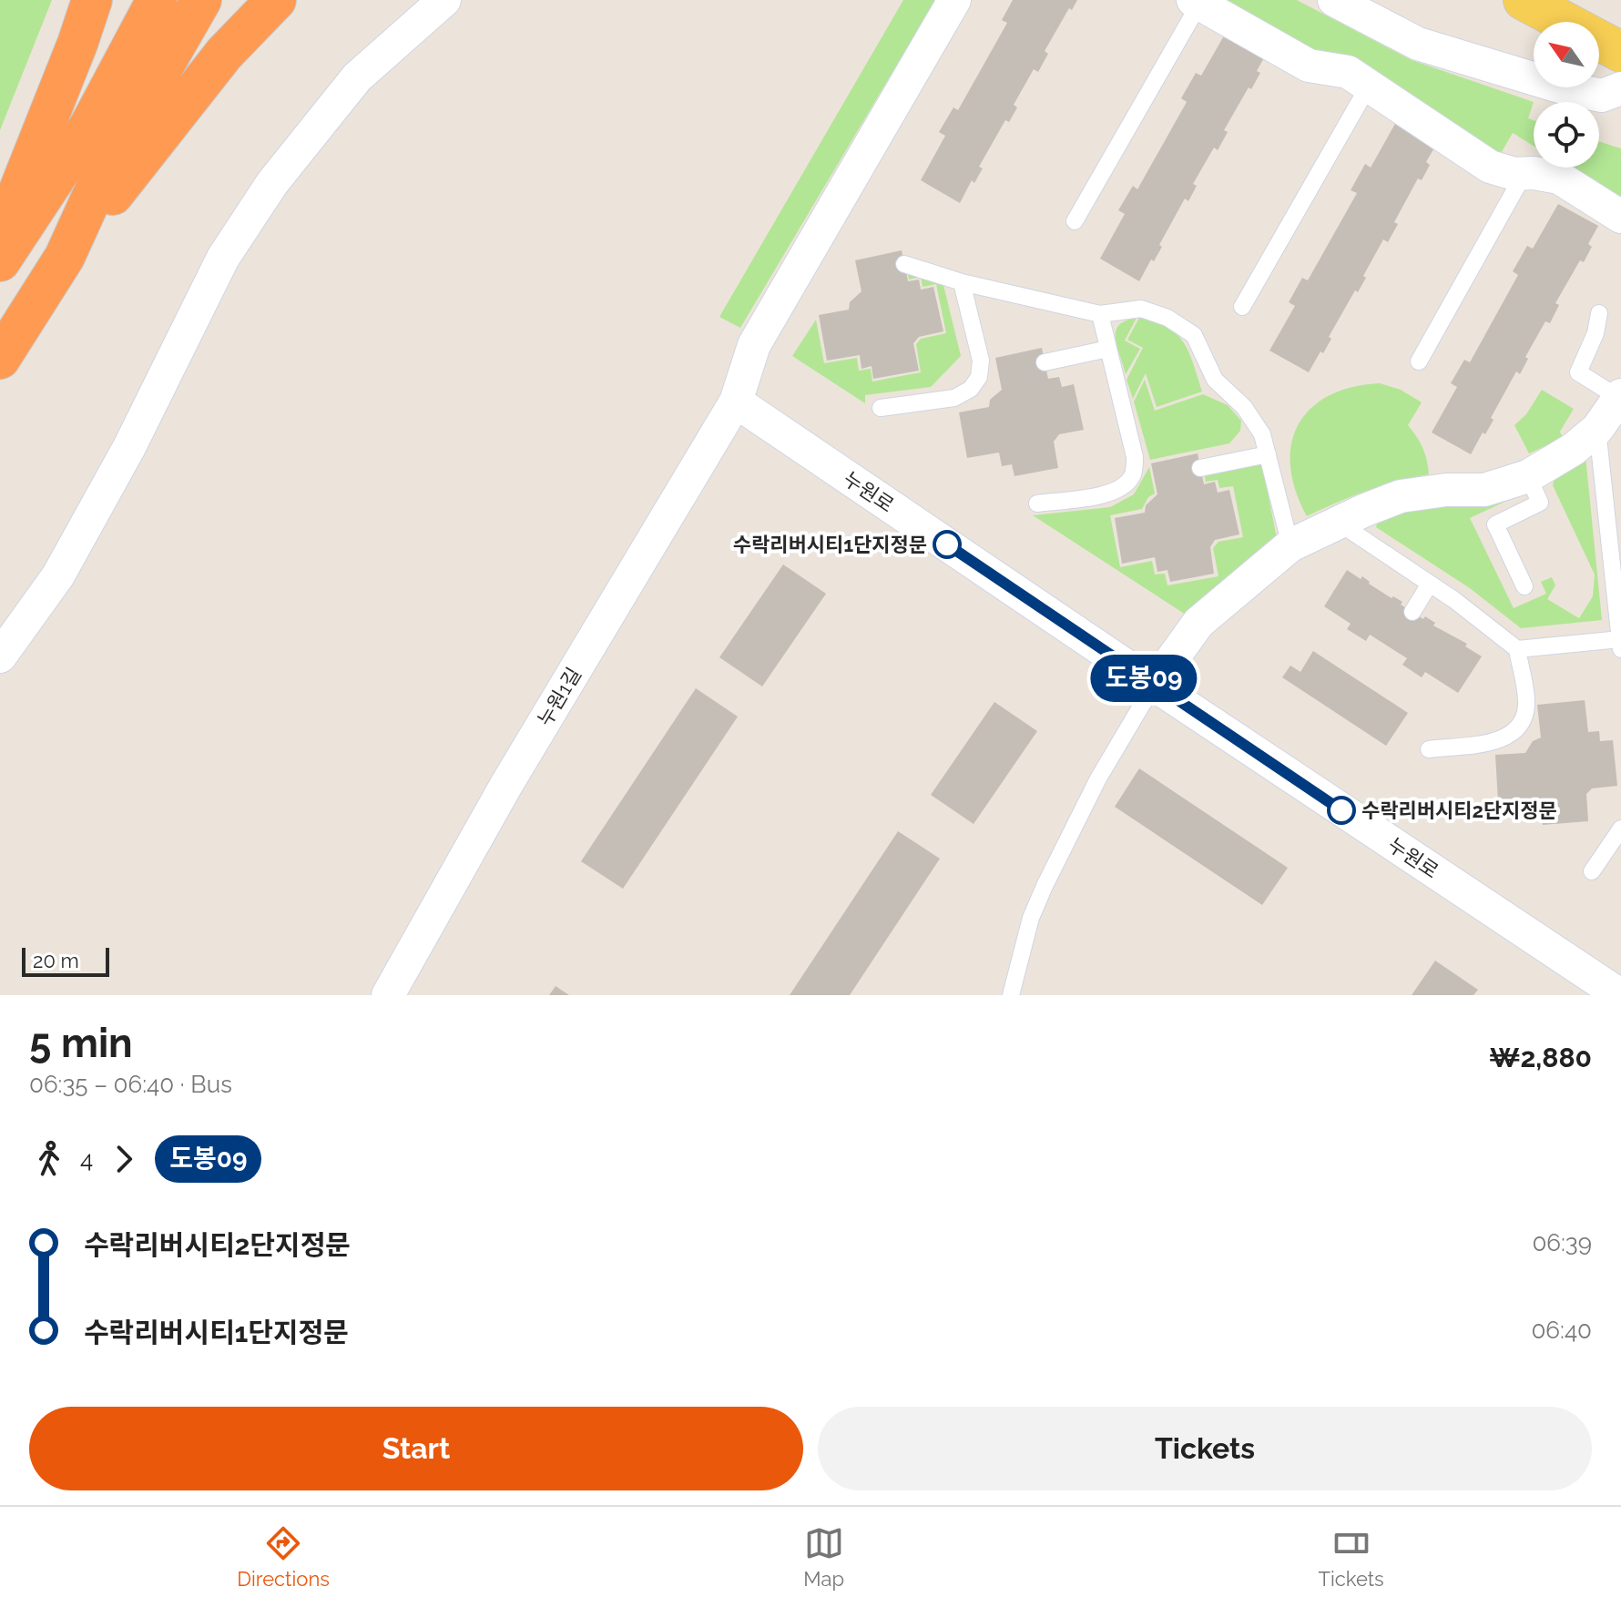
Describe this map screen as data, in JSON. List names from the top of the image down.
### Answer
{
  "streets": {
    "street": ["누원로", "누원1길"]
  },
  "crossings": [
    ["누원로", "누원1길"]
  ],
  "places": ["수락리버시티1단지정문", "수락리버시티2단지정문"],
  "lines": ["bus line 도봉09"],
  "scale_bar": "20 m",
  "north": "top left",
  "page": {
    "on_map": "도봉09",
    "scale": "20 m",
    "heading": ["5 min", "06:35 – 06:40 · Bus", "₩2,880"],
    "legs": ["4", "도봉09"],
    "list": [
      {
        "name": "수락리버시티2단지정문",
        "value": "06:39"
      },
      {
        "name": "수락리버시티1단지정문",
        "value": "06:40"
      }
    ],
    "buttons": ["Start", "Tickets"],
    "tabs": ["Directions", "Map", "Tickets"]
  }
}
